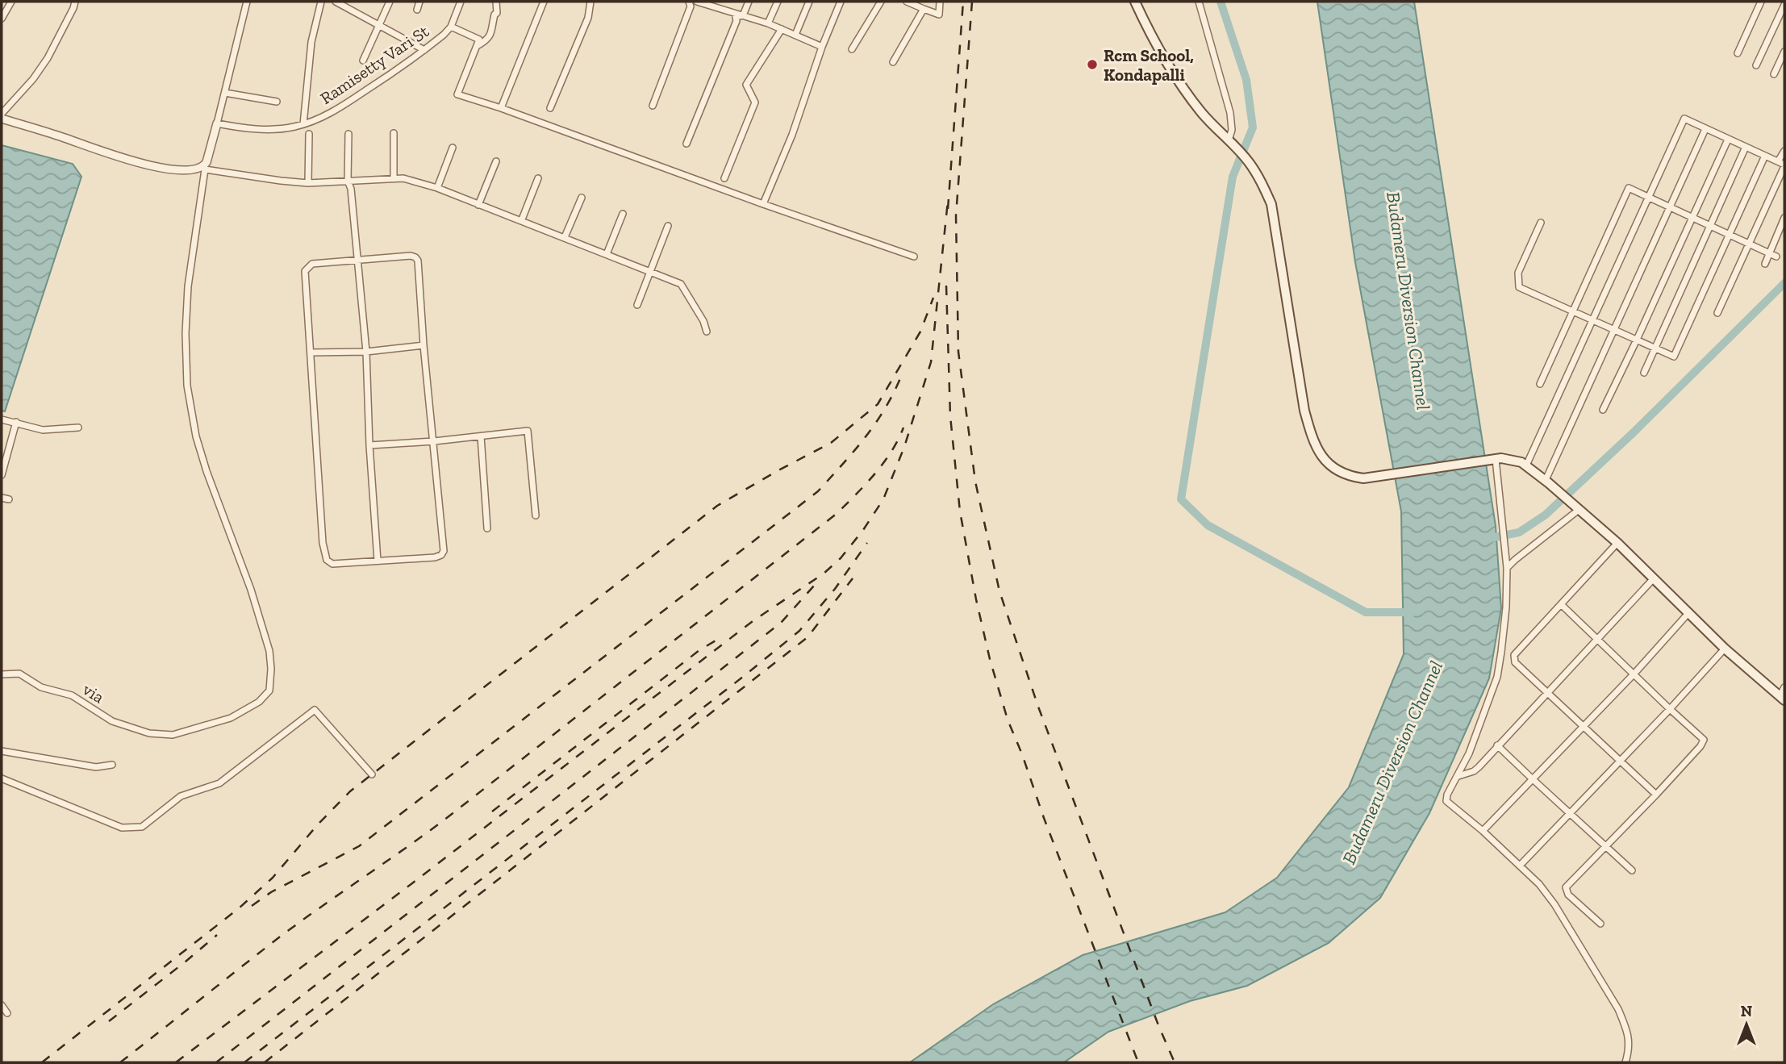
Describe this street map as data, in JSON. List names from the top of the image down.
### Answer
{
  "streets": {
    "street": ["Ramisetty Vari St", "via"]
  },
  "water": ["Budameru Diversion Channel"],
  "places": ["Rcm School, Kondapalli"],
  "north": "top"
}
